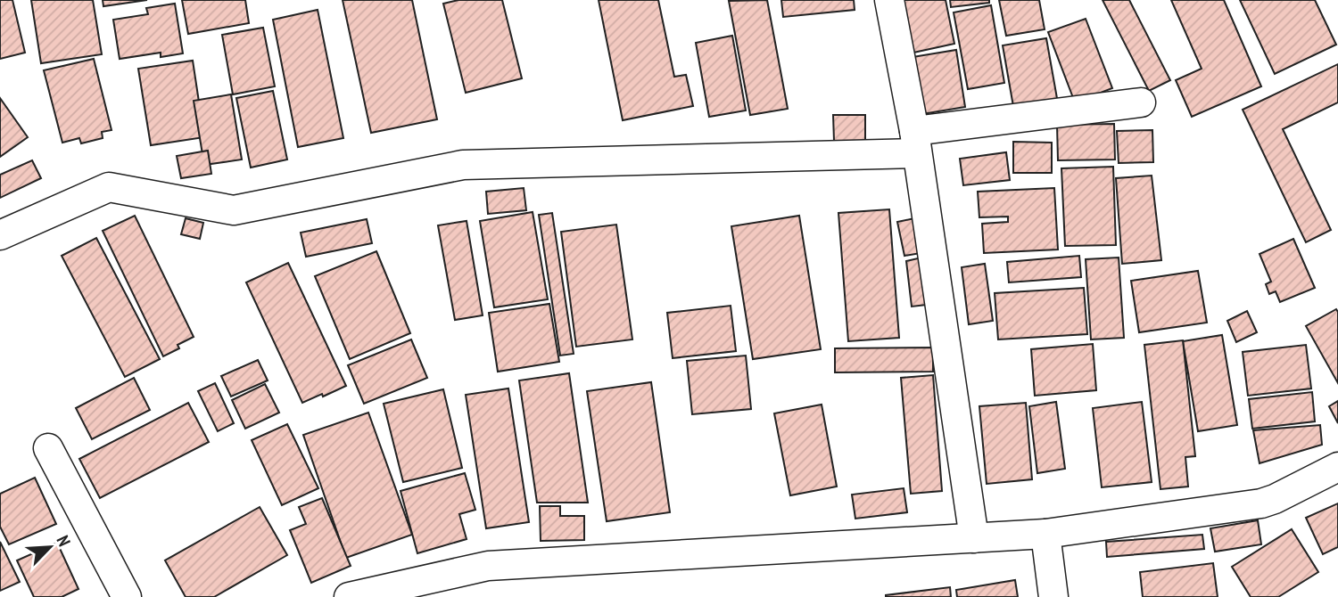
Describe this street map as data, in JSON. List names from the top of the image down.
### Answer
{
  "north": "top right"
}
